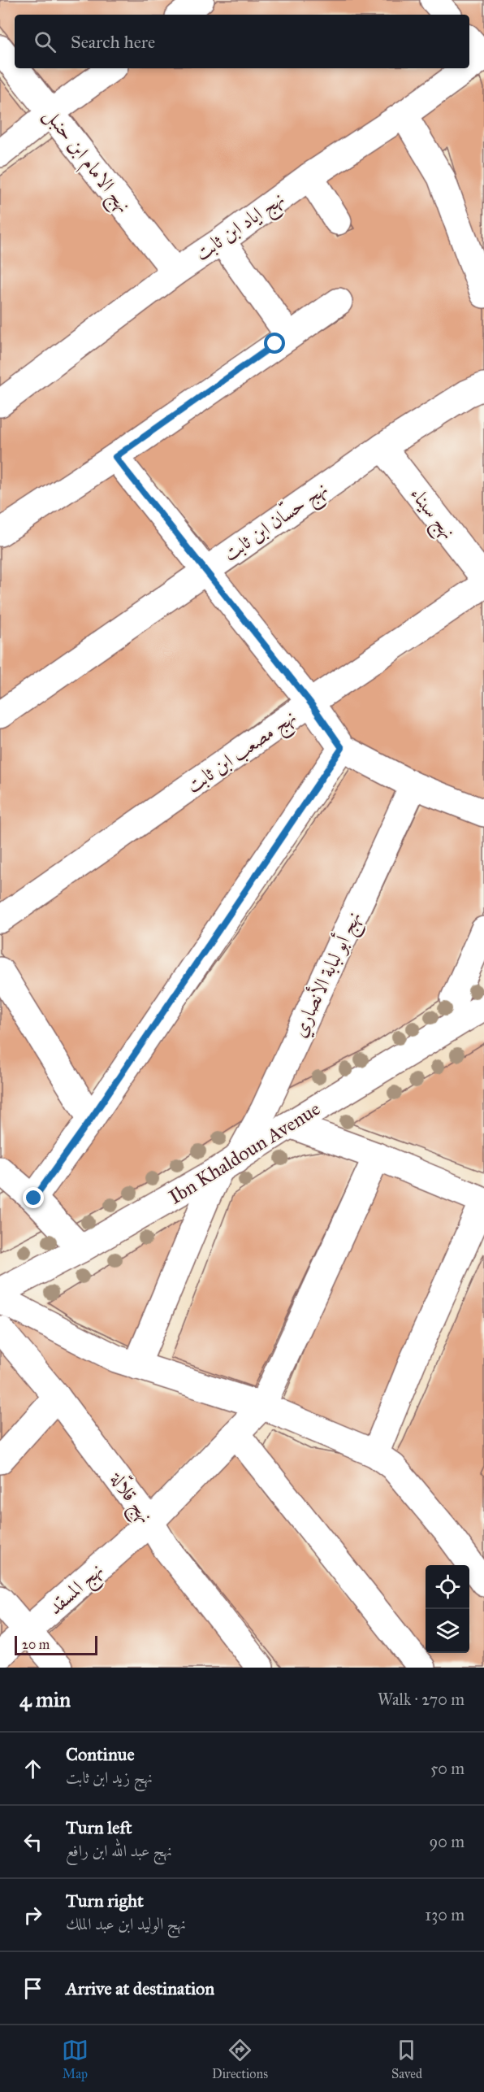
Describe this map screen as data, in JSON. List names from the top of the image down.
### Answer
{
  "streets": {
    "street": [
      "نهج الامام ابن حنبل",
      "نهج اياد ابن ثابت",
      "نهج سيناء",
      "نهج حسّان ابن ثابت",
      "نهج مصعب ابن ثابت",
      "نهج أبو لبابة الأنصاري",
      "Ibn Khaldoun Avenue",
      "نهج قلاّلة",
      "نهج المسقد"
    ]
  },
  "crossings": [
    ["نهج الامام ابن حنبل", "نهج اياد ابن ثابت"],
    ["نهج سيناء", "نهج حسّان ابن ثابت"],
    ["نهج أبو لبابة الأنصاري", "Ibn Khaldoun Avenue"],
    ["نهج قلاّلة", "نهج المسقد"]
  ],
  "scale_bar": "20 m",
  "page": {
    "search": "Search here",
    "scale": "20 m",
    "heading": ["4 min", "Walk · 270 m"],
    "list": [
      ["Continue", "نهج زيد ابن ثابت", "50 m"],
      ["Turn left", "نهج عبد الله ابن رافع", "90 m"],
      ["Turn right", "نهج الوليد ابن عبد الملك", "130 m"],
      "Arrive at destination"
    ],
    "nav": ["Map", "Directions", "Saved"]
  }
}
